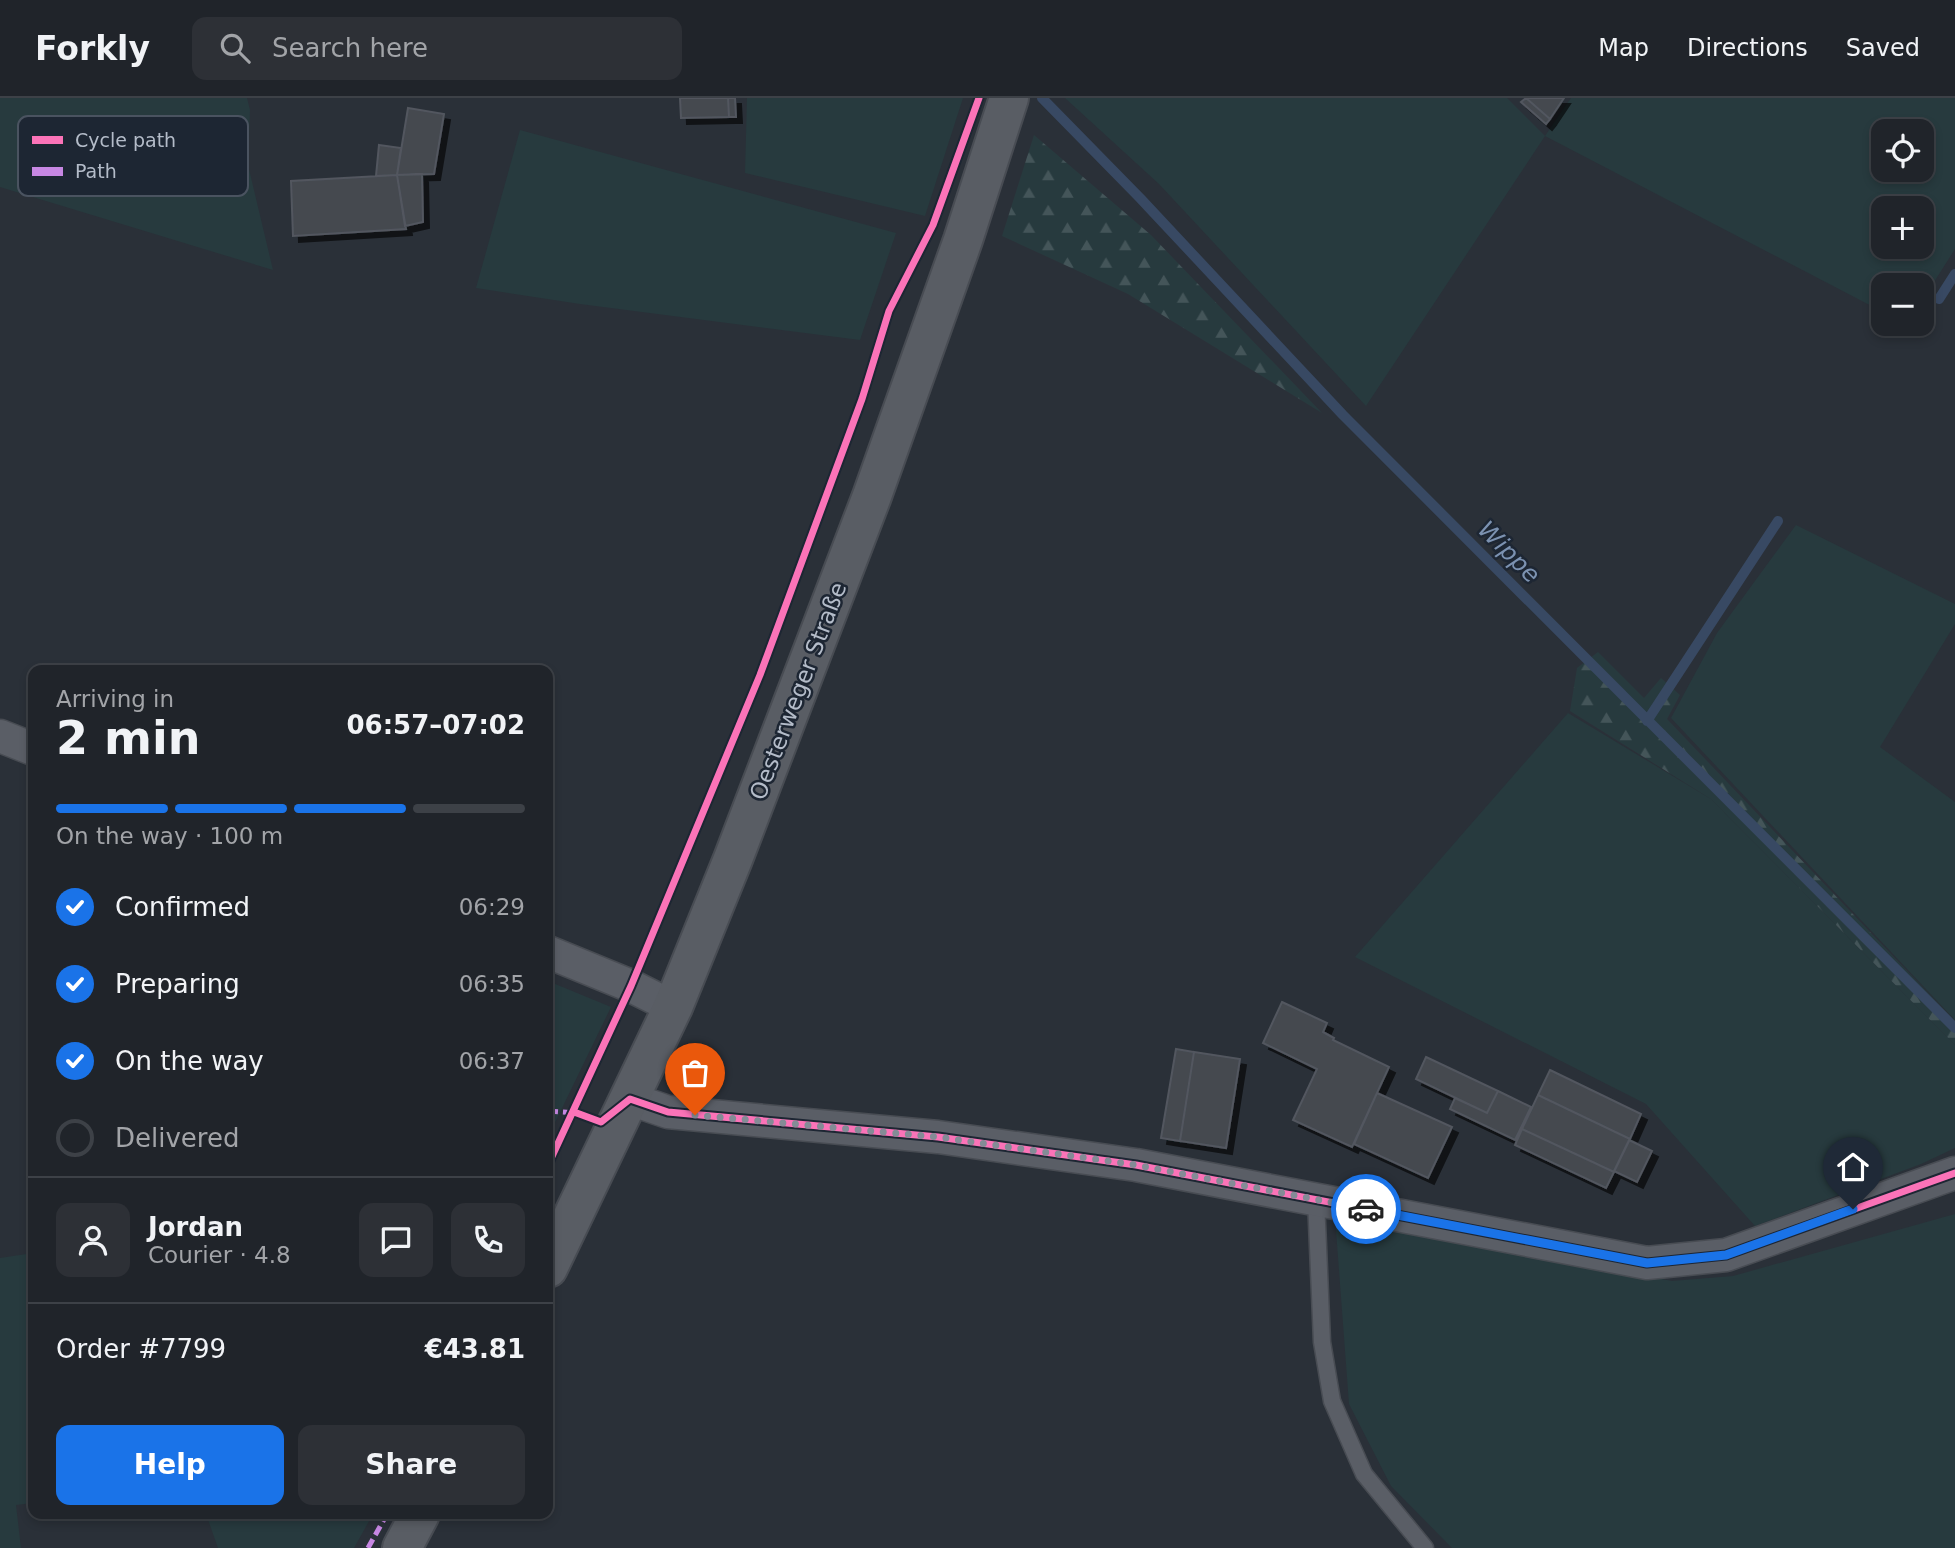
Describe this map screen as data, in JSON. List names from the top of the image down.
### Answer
{
  "streets": {
    "street": ["Oesterweger Straße"]
  },
  "water": ["Wippe"],
  "legend": ["Cycle path", "Path"],
  "page": {
    "header": "Forkly",
    "search": "Search here",
    "nav": ["Map", "Directions", "Saved"],
    "map_buttons": ["+", "−"],
    "heading": ["2 min", "Arriving in", "06:57–07:02"],
    "panel": [
      "Jordan",
      "Courier · 4.8",
      "Order #7799",
      "€43.81"
    ],
    "bar": "On the way · 100 m",
    "list": [
      ["Confirmed", "06:29"],
      ["Preparing", "06:35"],
      ["On the way", "06:37"],
      "Delivered"
    ],
    "buttons": ["Help", "Share"]
  }
}
